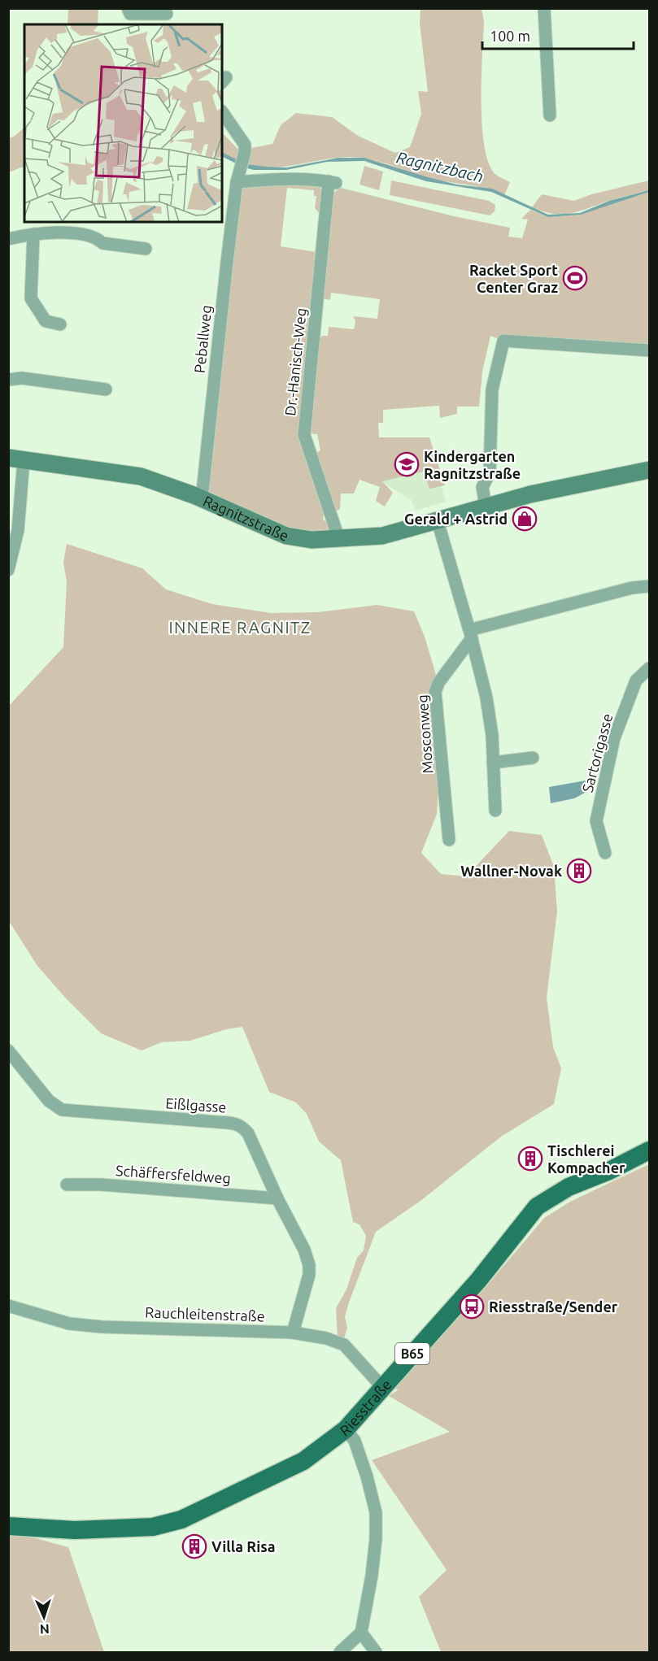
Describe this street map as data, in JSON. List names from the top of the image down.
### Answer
{
  "streets": {
    "main road": ["Ragnitzstraße", "B65", "Riesstraße"],
    "street": [
      "Peballweg",
      "Dr.-Hanisch-Weg",
      "Mosconweg",
      "Sartorigasse",
      "Eißlgasse",
      "Schäffersfeldweg",
      "Rauchleitenstraße"
    ]
  },
  "crossings": [
    ["Peballweg", "Dr.-Hanisch-Weg"],
    ["Peballweg", "Ragnitzstraße"],
    ["Dr.-Hanisch-Weg", "Ragnitzstraße"],
    ["Eißlgasse", "Schäffersfeldweg"],
    ["Eißlgasse", "Rauchleitenstraße"],
    ["Rauchleitenstraße", "Riesstraße"]
  ],
  "districts": ["INNERE RAGNITZ"],
  "water": ["Ragnitzbach"],
  "places": {
    "sports": ["Racket Sport Center Graz"],
    "school or university": ["Kindergarten Ragnitzstraße"],
    "shop": ["Gerald + Astrid"],
    "building": ["Wallner-Novak", "Tischlerei Kompacher", "Villa Risa"],
    "bus stop": ["Riesstraße/Sender"]
  },
  "scale_bar": "100 m",
  "north": "bottom"
}
